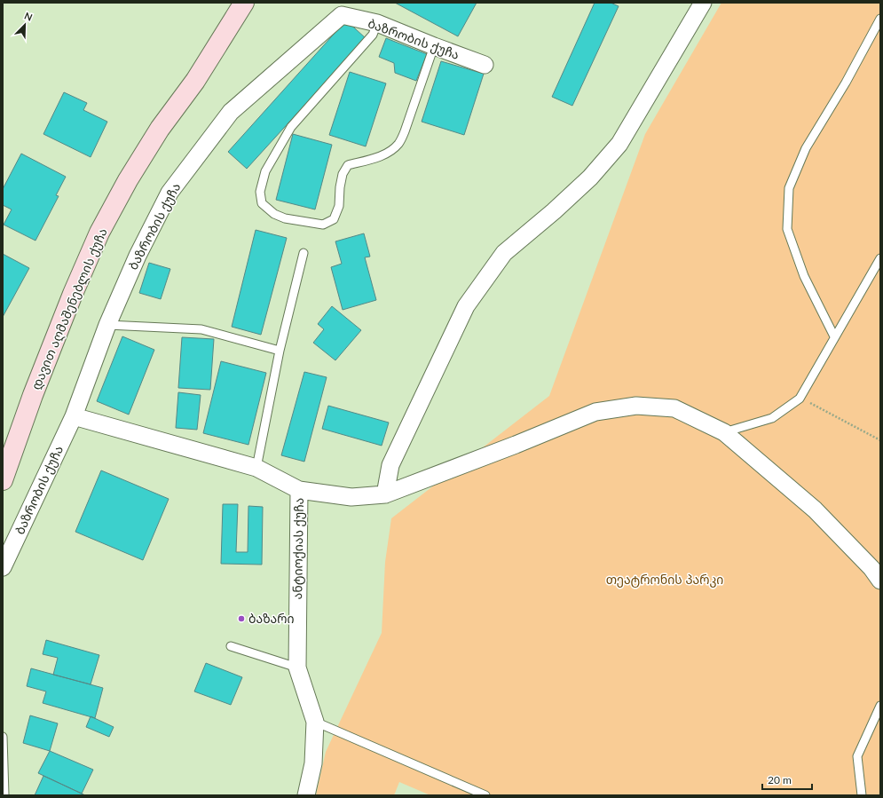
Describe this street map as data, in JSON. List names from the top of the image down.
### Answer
{
  "streets": {
    "main road": ["დავით აღმაშენებლის ქუჩა"],
    "street": ["ბაზრობის ქუჩა", "ანტიოქიას ქუჩა"]
  },
  "parks": ["თეატრონის პარკი"],
  "places": ["ბაზარი"],
  "scale_bar": "20 m",
  "north": "top right"
}
